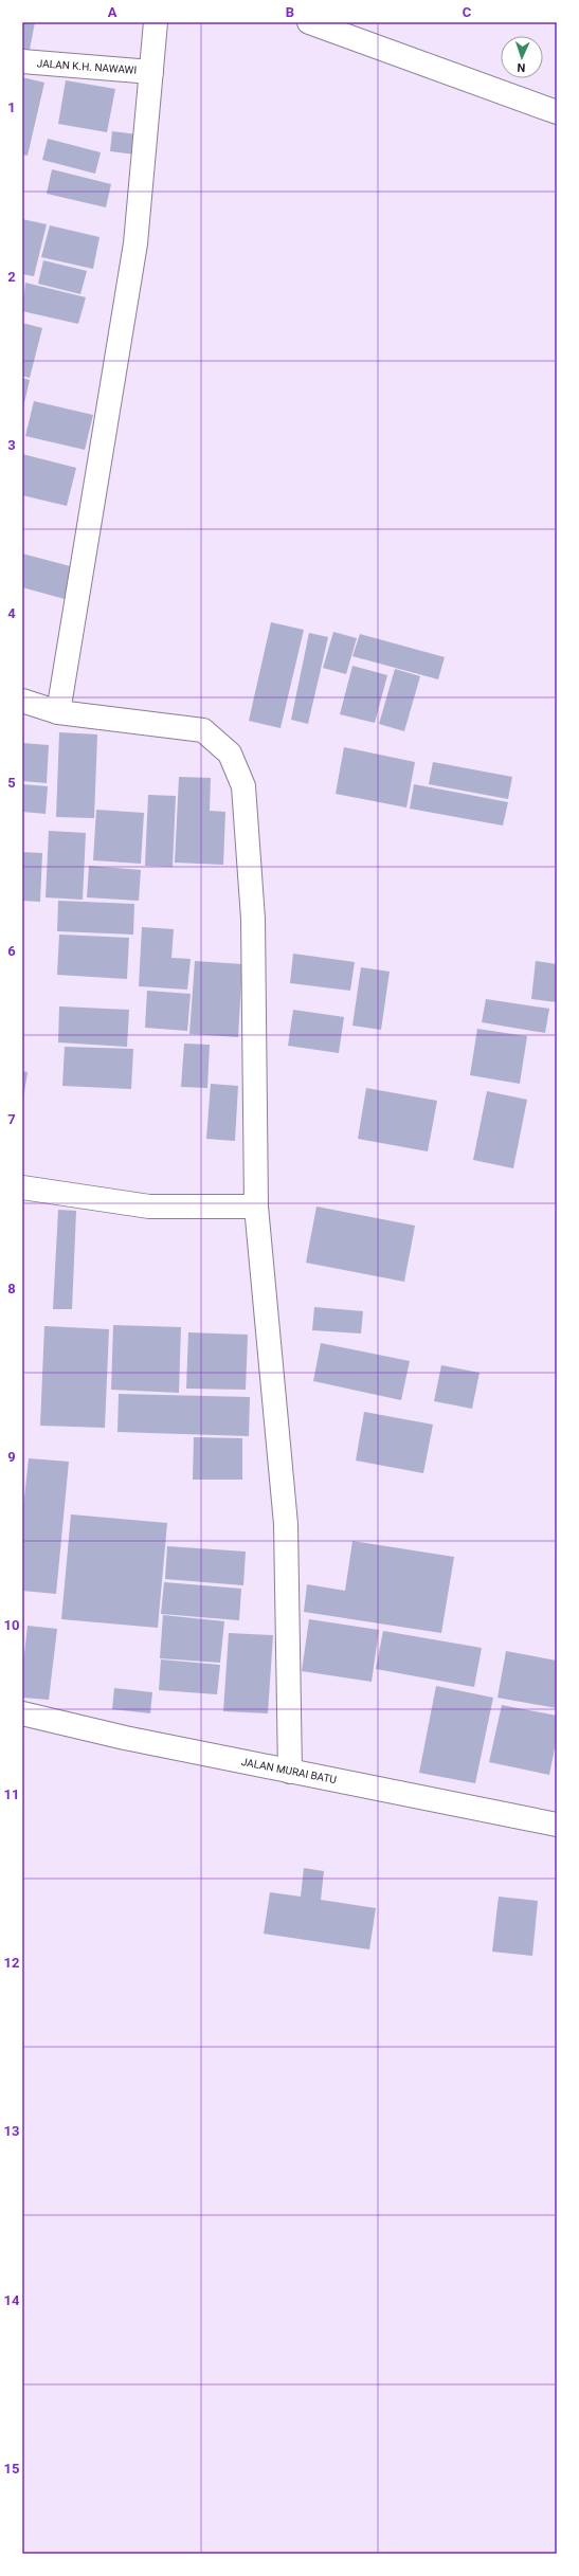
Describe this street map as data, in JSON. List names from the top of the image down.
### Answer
{
  "streets": {
    "street": ["JALAN K.H. NAWAWI", "JALAN MURAI BATU"]
  },
  "north": "bottom",
  "grid": {
    "columns": ["A", "B", "C"],
    "rows": [
      "1",
      "2",
      "3",
      "4",
      "5",
      "6",
      "7",
      "8",
      "9",
      "10",
      "11",
      "12",
      "13",
      "14",
      "15"
    ]
  }
}
